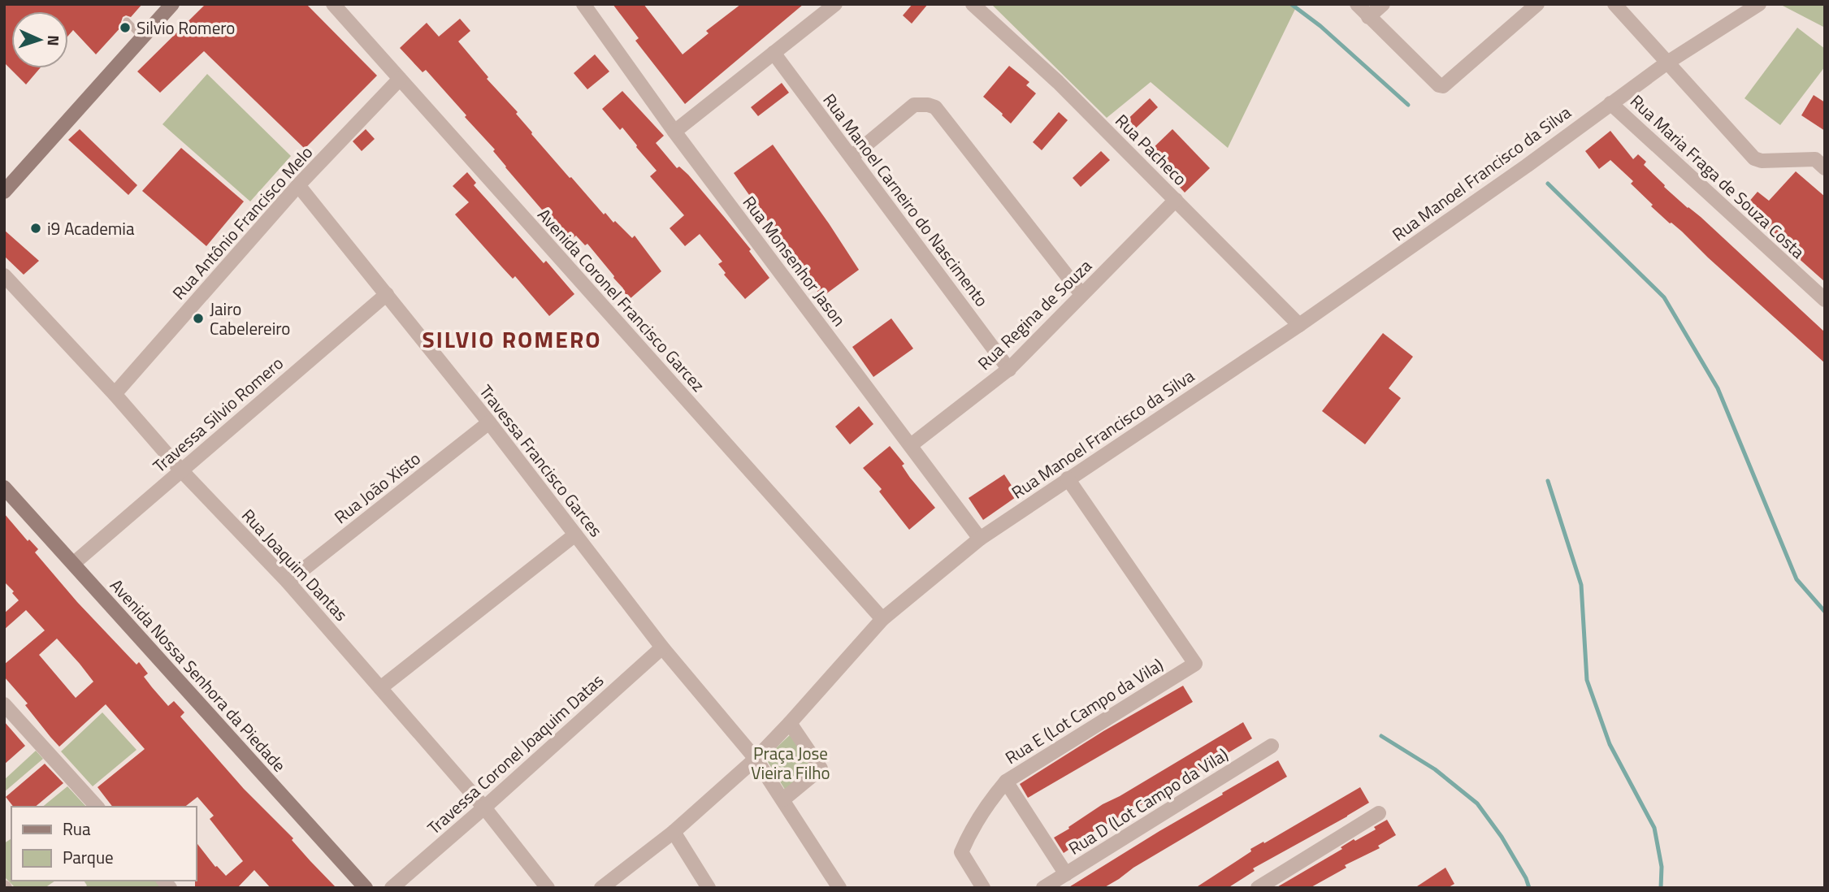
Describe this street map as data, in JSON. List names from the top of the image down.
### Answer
{
  "streets": {
    "main road": ["Avenida Nossa Senhora da Piedade"],
    "street": [
      "Rua Pacheco",
      "Rua Manoel Francisco da Silva",
      "Rua Maria Fraga de Souza Costa",
      "Rua Manoel Carneiro do Nascimento",
      "Rua Antônio Francisco Melo",
      "Rua Monsenhor Jason",
      "Avenida Coronel Francisco Garcez",
      "Rua Regina de Souza",
      "Travessa Silvio Romero",
      "Travessa Francisco Garces",
      "Rua João Xisto",
      "Rua Joaquim Dantas",
      "Rua E (Lot Campo da Vila)",
      "Travessa Coronel Joaquim Datas",
      "Rua D (Lot Campo da Vila)"
    ]
  },
  "crossings": [
    ["Rua Pacheco", "Rua Manoel Francisco da Silva"],
    ["Rua Pacheco", "Rua Regina de Souza"],
    ["Rua Manoel Francisco da Silva", "Rua Maria Fraga de Souza Costa"],
    ["Rua Manoel Francisco da Silva", "Rua Monsenhor Jason"],
    ["Rua Manoel Francisco da Silva", "Avenida Coronel Francisco Garcez"],
    ["Rua Manoel Francisco da Silva", "Travessa Francisco Garces"],
    ["Rua Manoel Francisco da Silva", "Rua E (Lot Campo da Vila)"],
    ["Rua Manoel Carneiro do Nascimento", "Rua Regina de Souza"],
    ["Rua Antônio Francisco Melo", "Avenida Coronel Francisco Garcez"],
    ["Rua Antônio Francisco Melo", "Travessa Francisco Garces"],
    ["Rua Antônio Francisco Melo", "Rua Joaquim Dantas"],
    ["Rua Monsenhor Jason", "Rua Regina de Souza"],
    ["Travessa Silvio Romero", "Travessa Francisco Garces"],
    ["Travessa Silvio Romero", "Rua Joaquim Dantas"],
    ["Travessa Silvio Romero", "Avenida Nossa Senhora da Piedade"],
    ["Travessa Francisco Garces", "Rua João Xisto"],
    ["Travessa Francisco Garces", "Travessa Coronel Joaquim Datas"],
    ["Rua João Xisto", "Rua Joaquim Dantas"],
    ["Rua Joaquim Dantas", "Travessa Coronel Joaquim Datas"]
  ],
  "districts": ["SILVIO ROMERO"],
  "parks": ["Praça Jose Vieira Filho"],
  "places": ["Silvio Romero", "i9 Academia", "Jairo Cabelereiro"],
  "legend": ["Rua", "Parque"],
  "north": "right"
}
